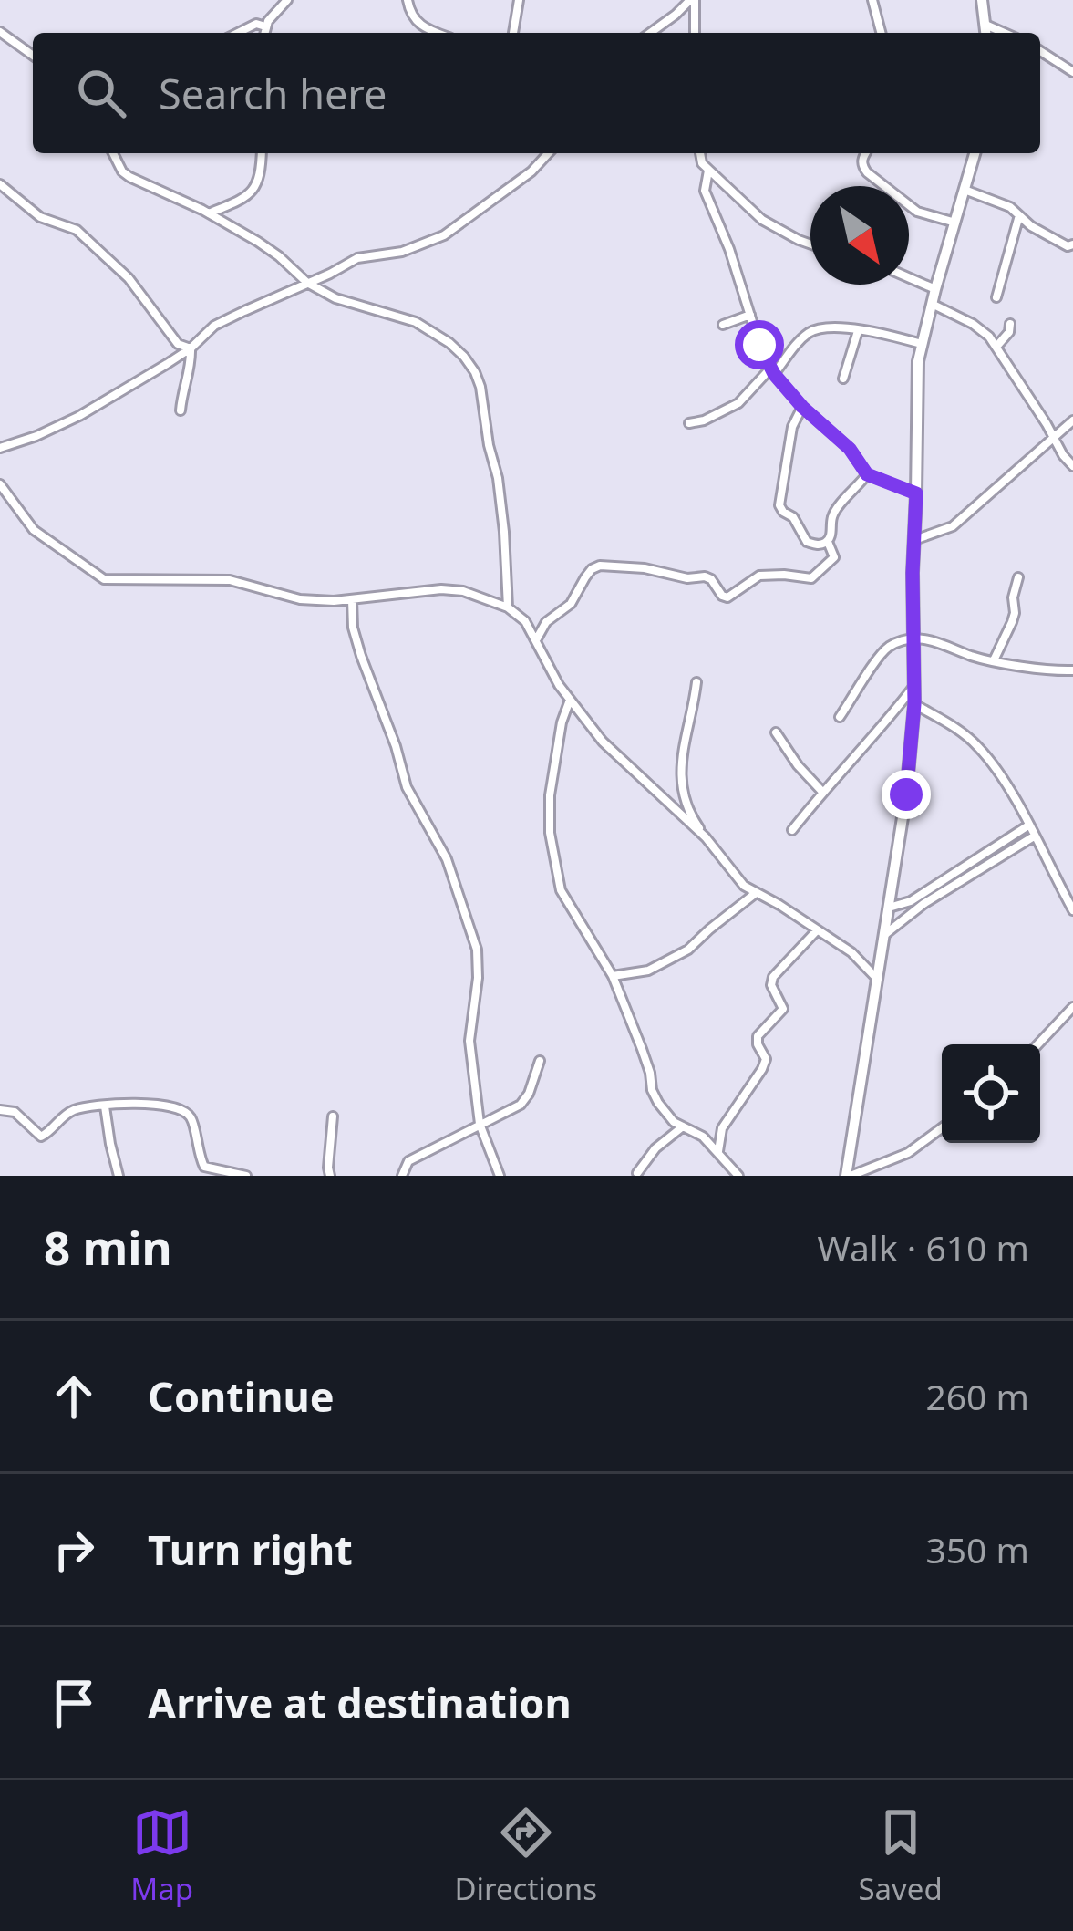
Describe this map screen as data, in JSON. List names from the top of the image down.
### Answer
{
  "north": "bottom right",
  "page": {
    "search": "Search here",
    "heading": ["8 min", "Walk · 610 m"],
    "list": [
      ["Continue", "260 m"],
      ["Turn right", "350 m"],
      "Arrive at destination"
    ],
    "nav": ["Map", "Directions", "Saved"]
  }
}
